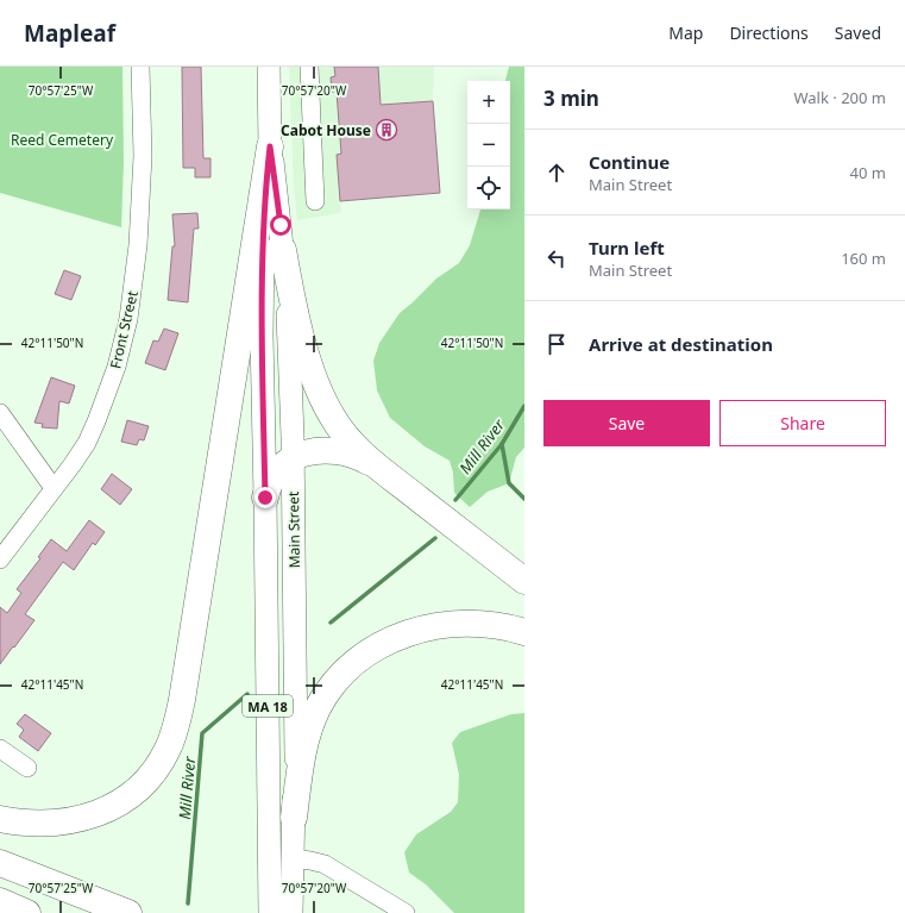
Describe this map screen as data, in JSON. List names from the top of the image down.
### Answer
{
  "streets": {
    "main road": ["Main Street", "MA 18"],
    "street": ["Front Street"]
  },
  "water": ["Mill River"],
  "parks": ["Reed Cemetery"],
  "places": {
    "building": ["Cabot House"]
  },
  "page": {
    "header": "Mapleaf",
    "nav": ["Map", "Directions", "Saved"],
    "heading": ["3 min", "Walk · 200 m"],
    "map_buttons": ["+", "−"],
    "list": [
      ["Continue", "Main Street", "40 m"],
      ["Turn left", "Main Street", "160 m"],
      "Arrive at destination"
    ],
    "buttons": ["Save", "Share"]
  },
  "coordinates": [
    "70°57'25\"W",
    "70°57'20\"W",
    "42°11'50\"N",
    "42°11'45\"N"
  ]
}
